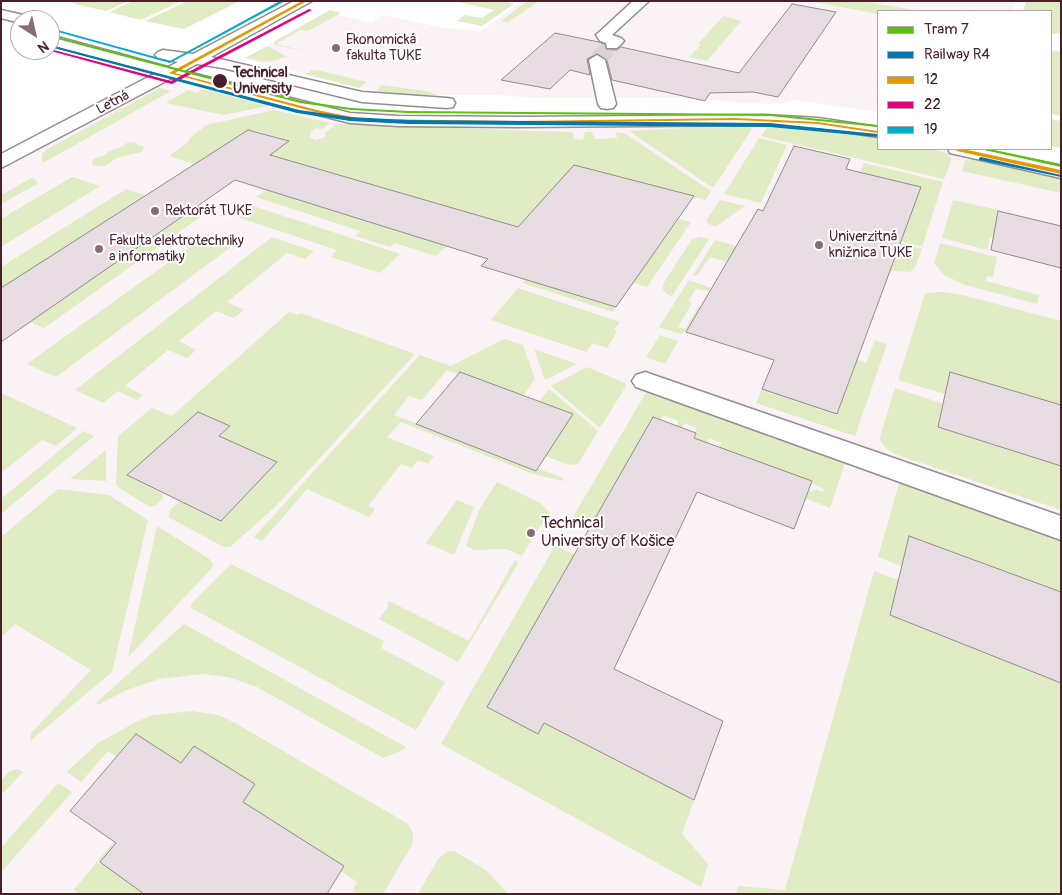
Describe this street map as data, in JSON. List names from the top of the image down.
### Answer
{
  "streets": {
    "street": ["Letná"]
  },
  "places": [
    "Ekonomická fakulta TUKE",
    "Technical University",
    "Rektorát TUKE",
    "Univerzitná knižnica TUKE",
    "Fakulta elektrotechniky a informatiky",
    "Technical University of Košice"
  ],
  "lines": [
    "transit line 12",
    "transit line 19",
    "transit line 22",
    "tram line 7",
    "rail line R4"
  ],
  "legend": [
    "Tram 7",
    "Railway R4",
    "12",
    "22",
    "19"
  ],
  "north": "bottom right"
}
